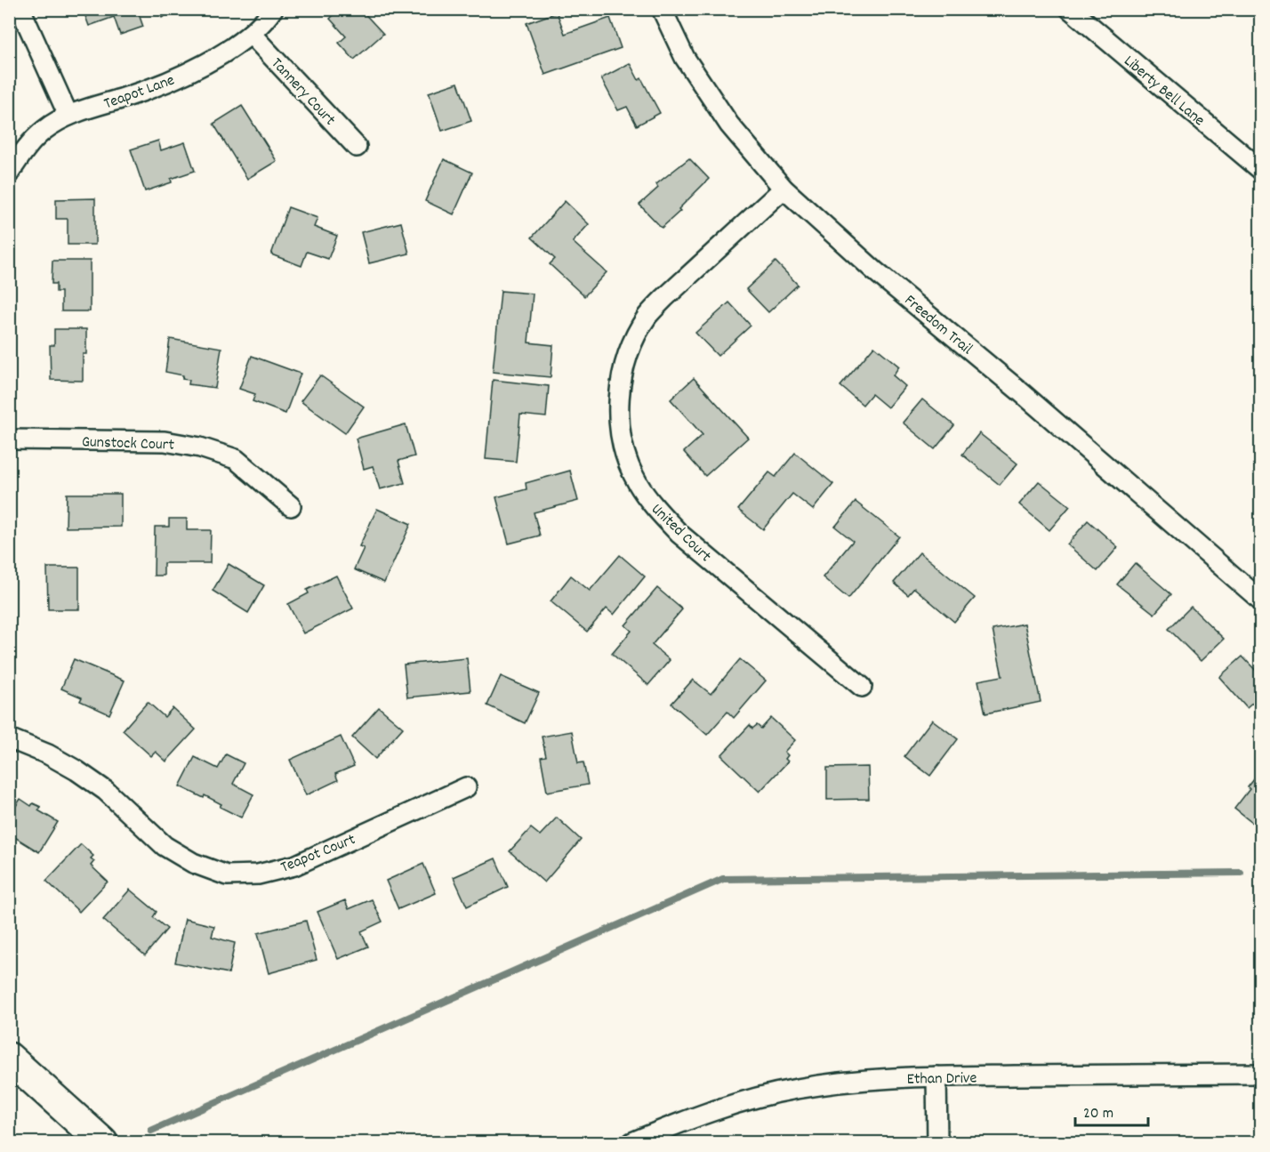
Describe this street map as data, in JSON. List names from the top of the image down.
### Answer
{
  "streets": {
    "street": [
      "Liberty Bell Lane",
      "Teapot Lane",
      "Tannery Court",
      "Freedom Trail",
      "Gunstock Court",
      "United Court",
      "Teapot Court",
      "Ethan Drive"
    ]
  },
  "crossings": [
    ["Teapot Lane", "Tannery Court"],
    ["Freedom Trail", "United Court"]
  ],
  "scale_bar": "20 m"
}
